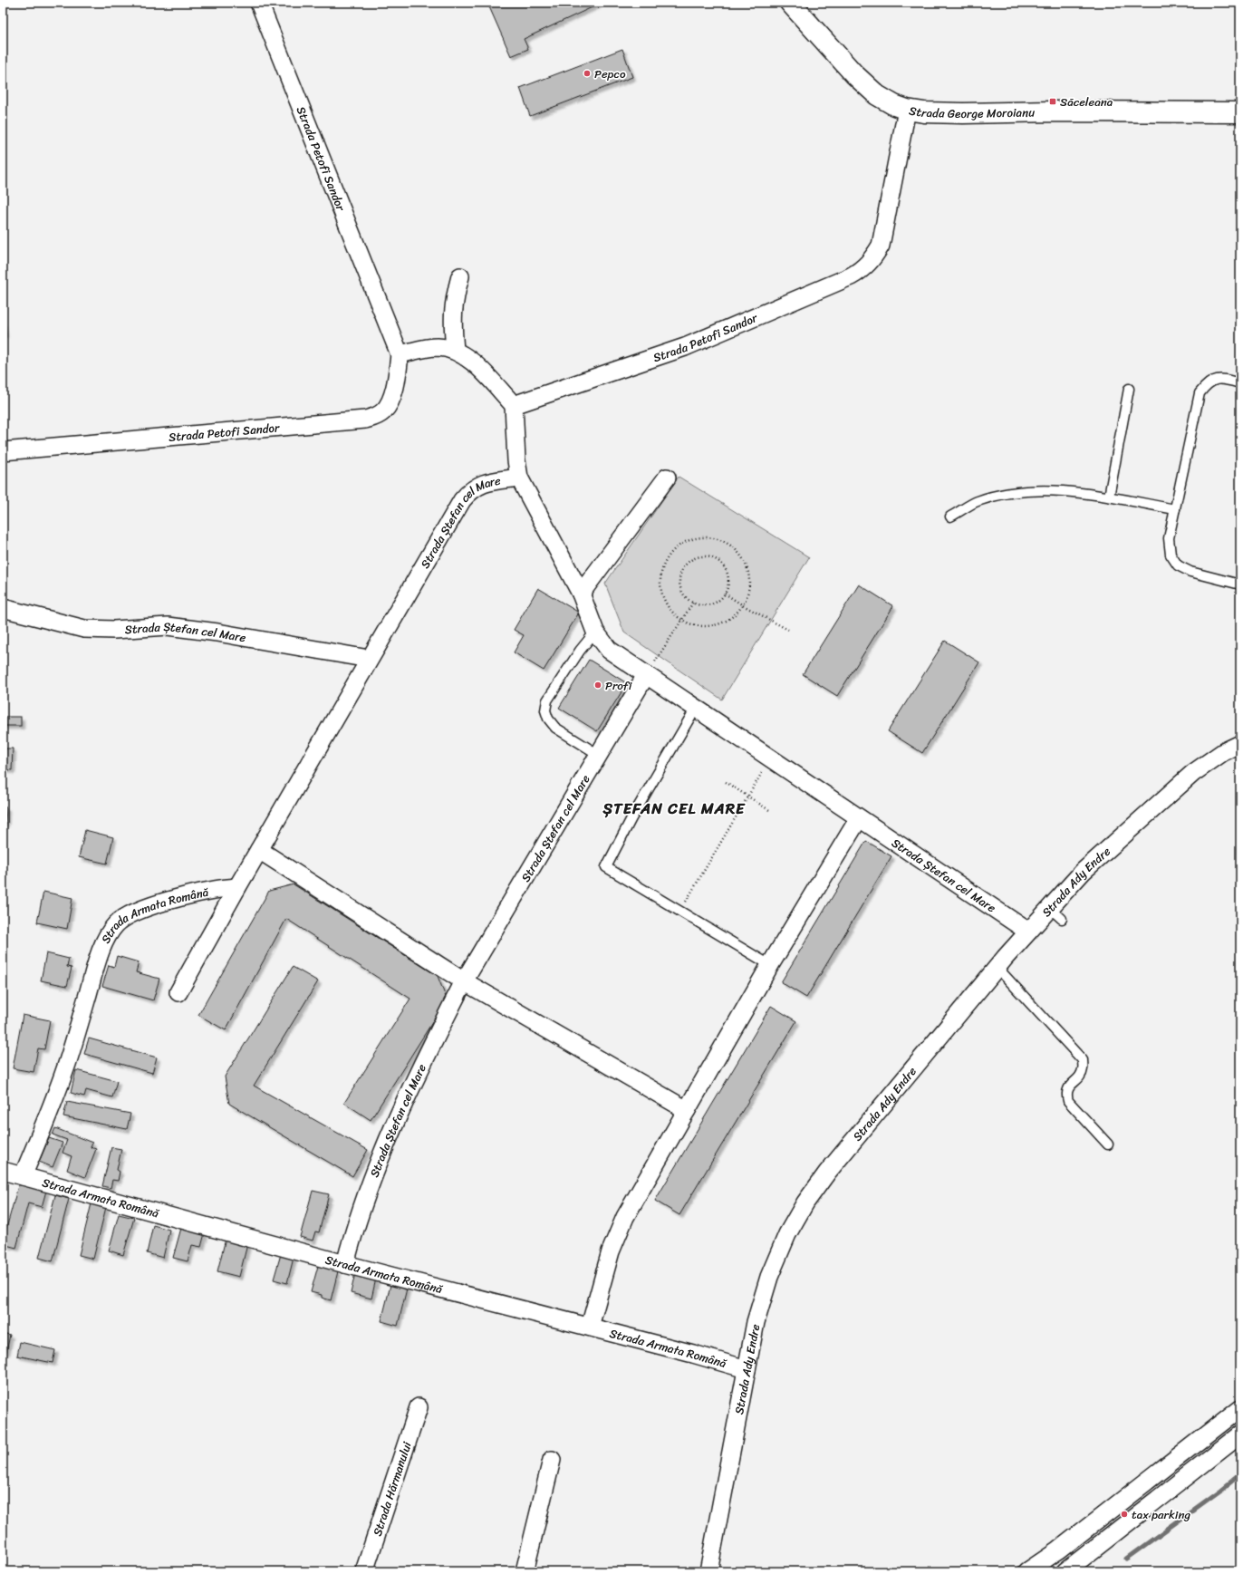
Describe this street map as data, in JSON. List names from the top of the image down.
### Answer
{
  "streets": {
    "main road": ["Strada George Moroianu"],
    "street": [
      "Strada Petofi Sandor",
      "Strada Ștefan cel Mare",
      "Strada Ady Endre",
      "Strada Armata Română",
      "Strada Hărmanului"
    ]
  },
  "crossings": [
    ["Strada George Moroianu", "Strada Petofi Sandor"],
    ["Strada Petofi Sandor", "Strada Ștefan cel Mare"],
    ["Strada Ștefan cel Mare", "Strada Ady Endre"],
    ["Strada Ștefan cel Mare", "Strada Armata Română"],
    ["Strada Ady Endre", "Strada Armata Română"]
  ],
  "districts": ["ȘTEFAN CEL MARE"],
  "places": {
    "other": ["Pepco", "Profi", "tax parking"],
    "transit": ["Săceleana"]
  }
}
